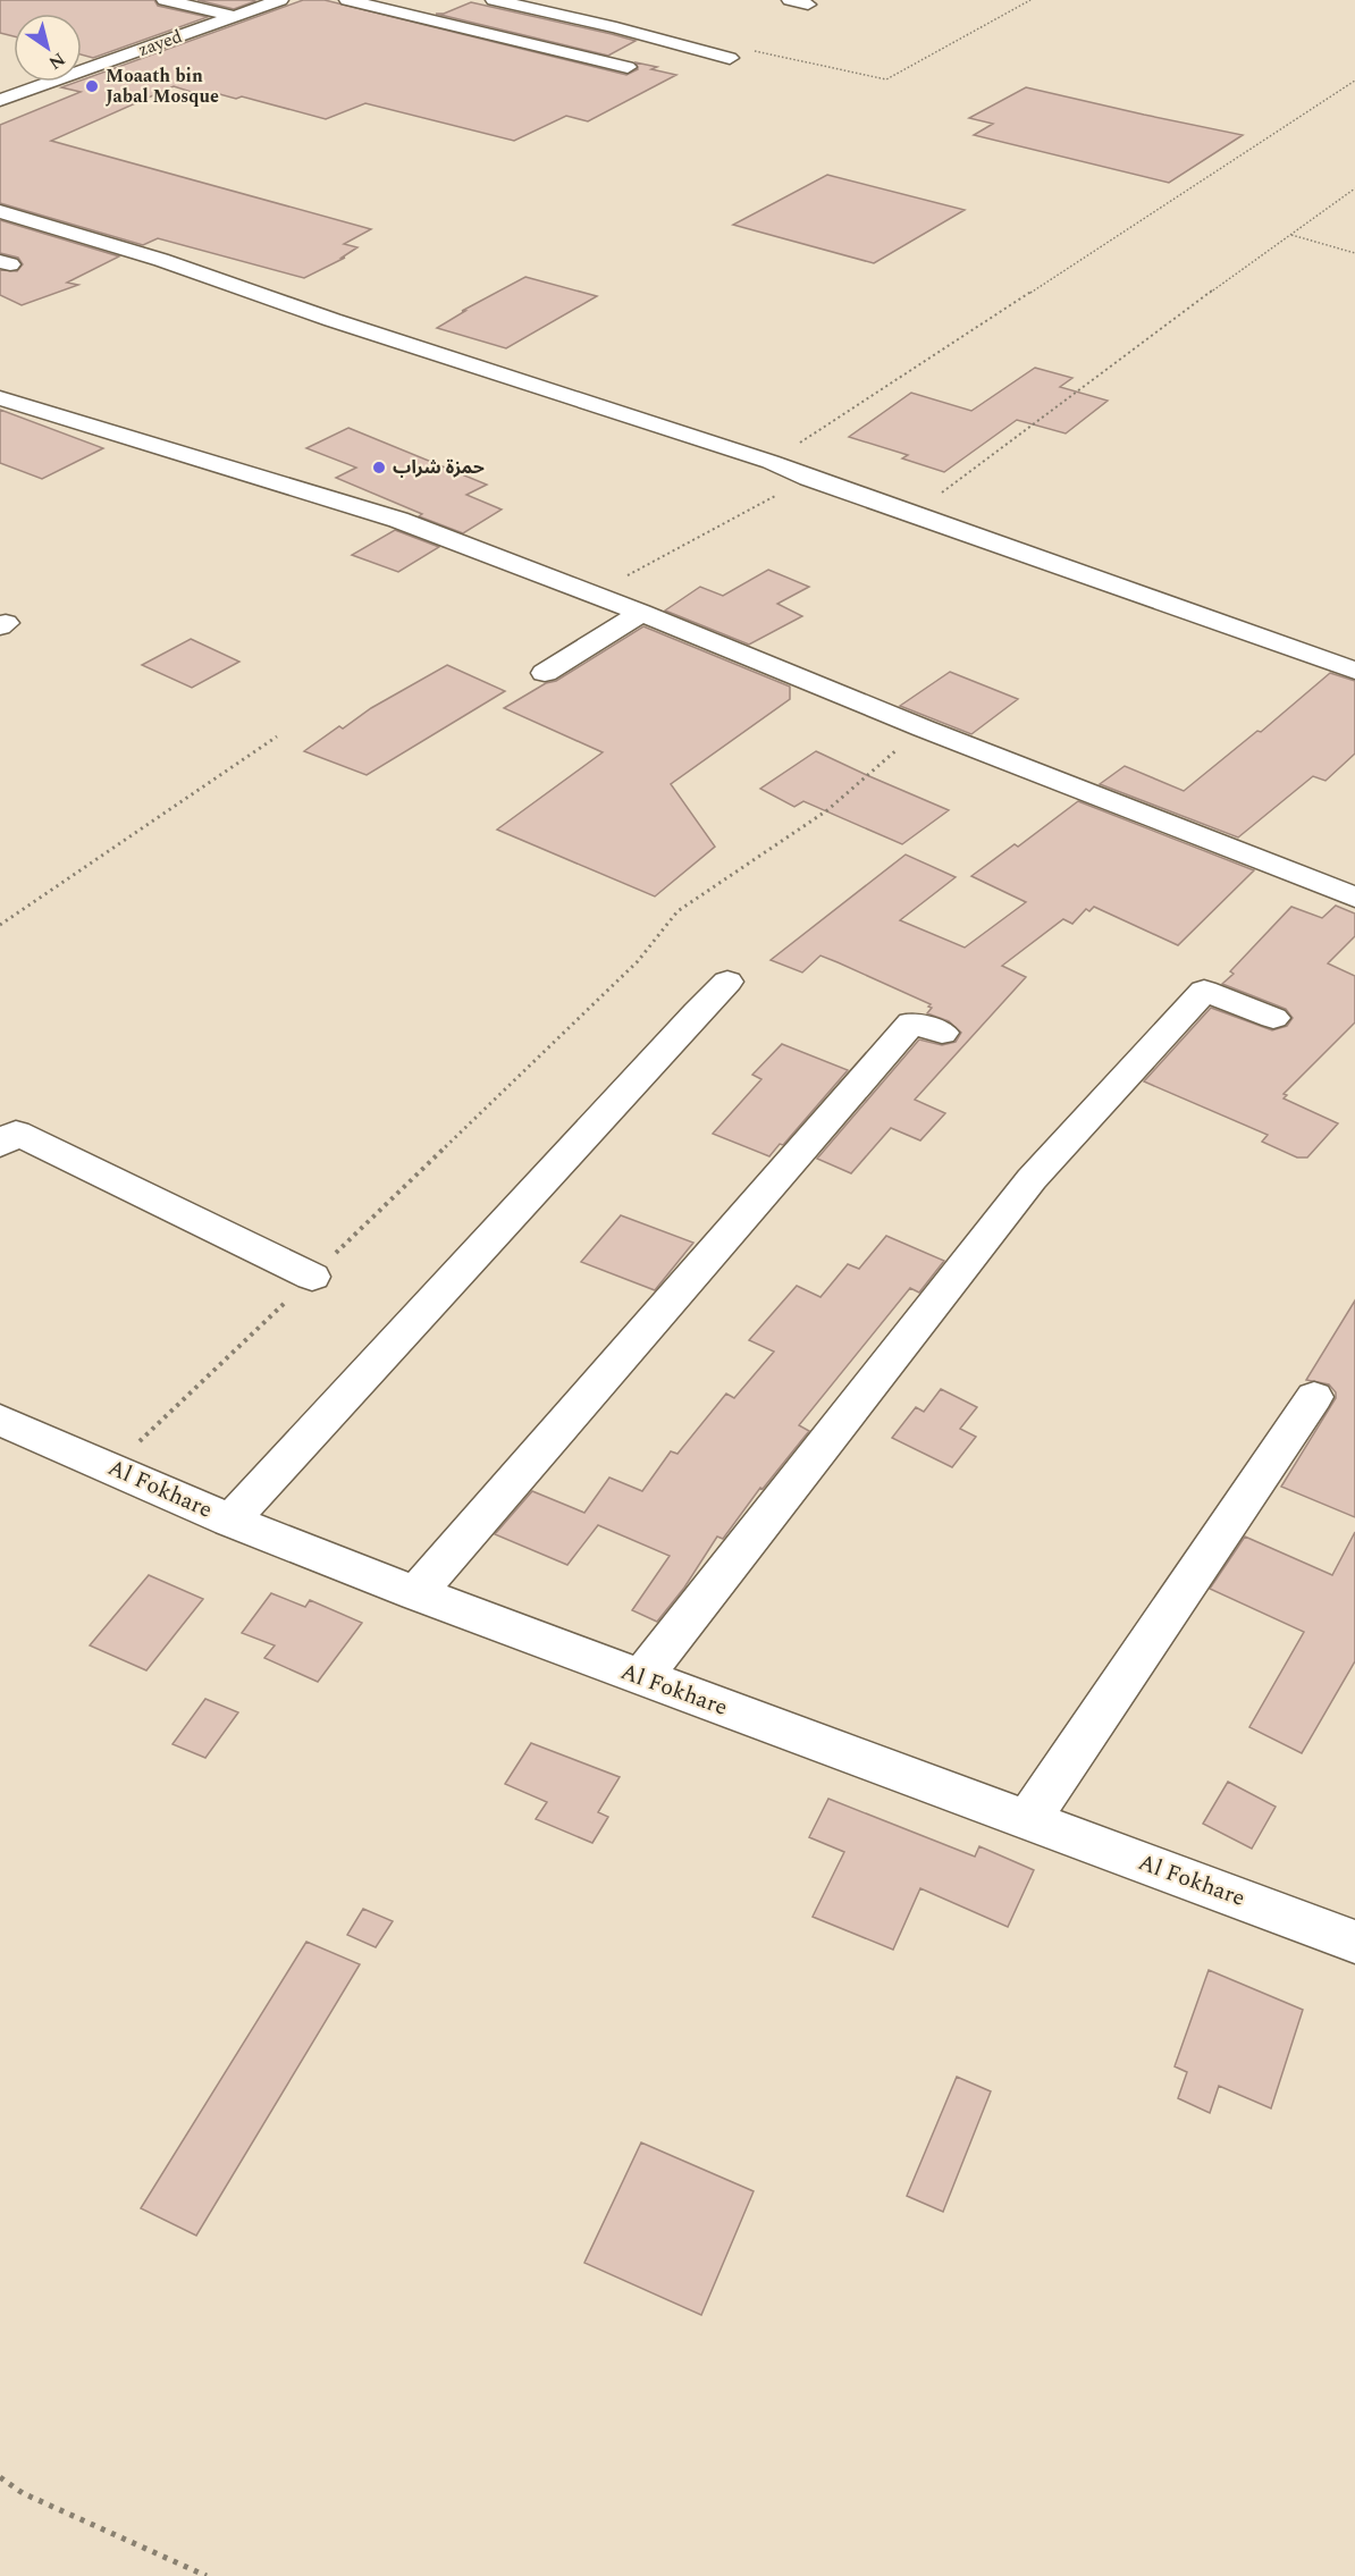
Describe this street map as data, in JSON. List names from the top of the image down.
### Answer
{
  "streets": {
    "street": ["zayed", "Al Fokhare"]
  },
  "places": ["Moaath bin Jabal Mosque", "حمزة شراب"],
  "north": "bottom right"
}
